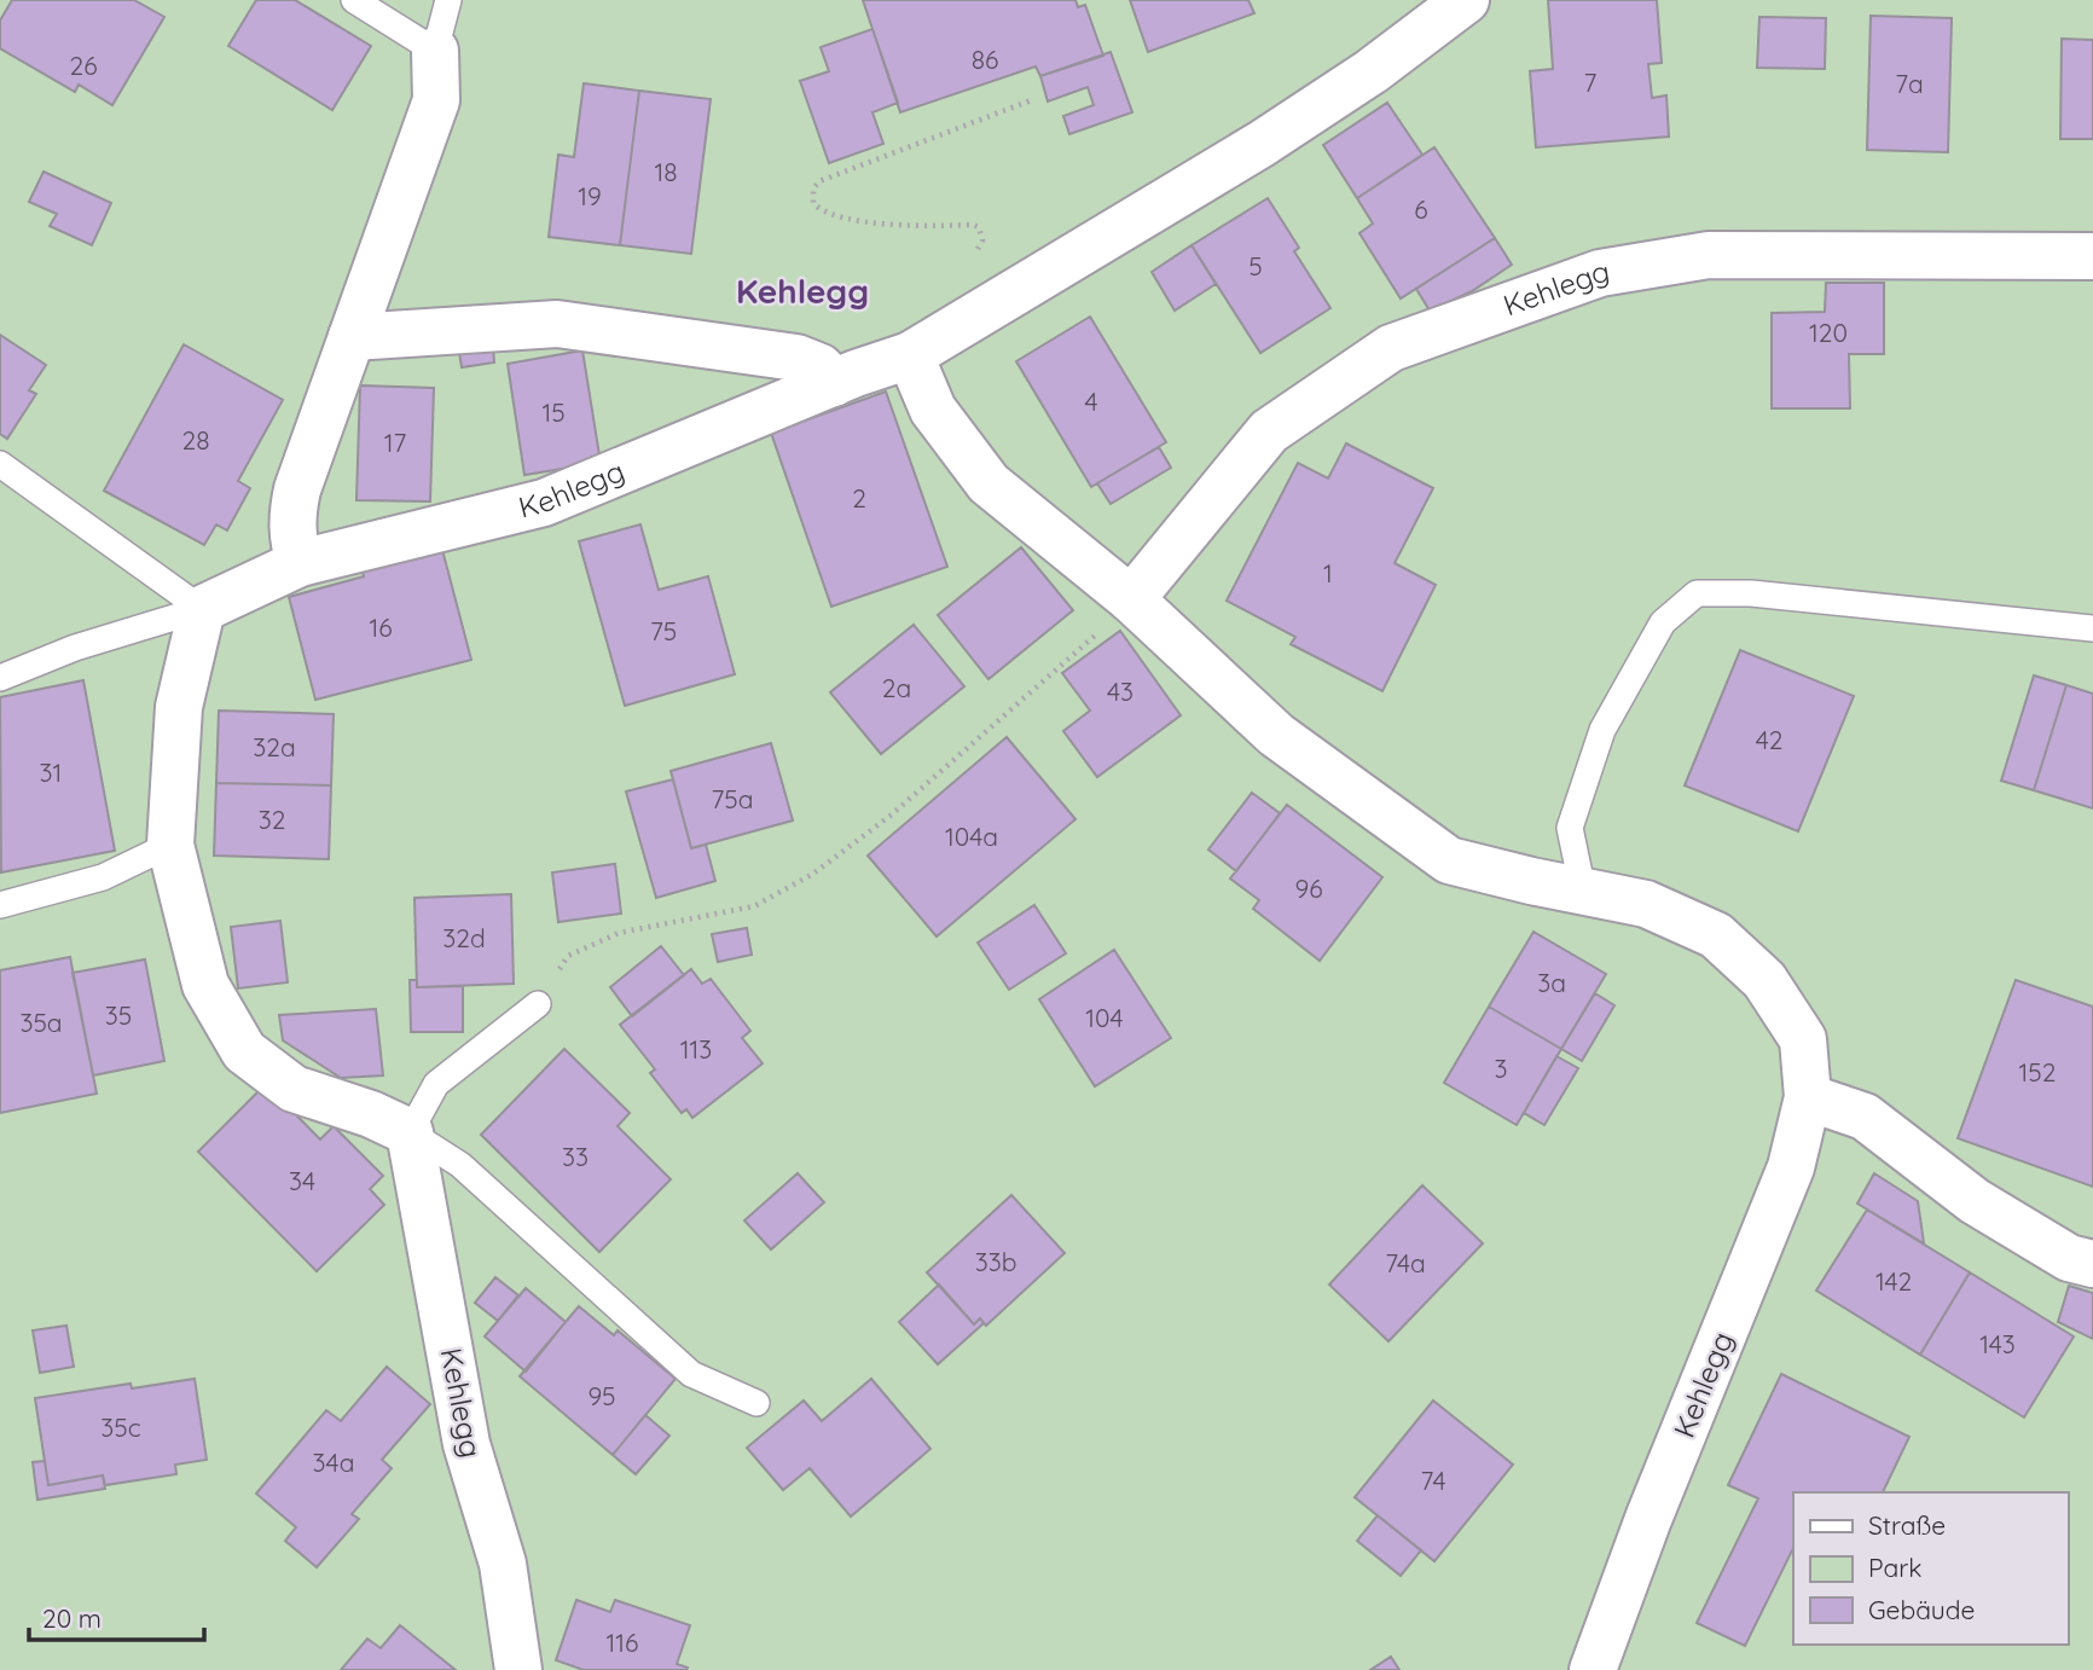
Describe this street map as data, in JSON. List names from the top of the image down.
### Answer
{
  "streets": {
    "street": ["Kehlegg"]
  },
  "districts": ["Kehlegg"],
  "house_numbers": [
    "86",
    "26",
    "7",
    "7a",
    "18",
    "19",
    "6",
    "5",
    "120",
    "4",
    "15",
    "28",
    "17",
    "2",
    "1",
    "16",
    "75",
    "2a",
    "43",
    "42",
    "32a",
    "31",
    "75a",
    "32",
    "104a",
    "96",
    "32d",
    "3a",
    "35",
    "104",
    "35a",
    "113",
    "3",
    "152",
    "33",
    "34",
    "33b",
    "74a",
    "142",
    "143",
    "95",
    "35c",
    "34a",
    "74",
    "116"
  ],
  "legend": ["Straße", "Park", "Gebäude"],
  "scale_bar": "20 m"
}
